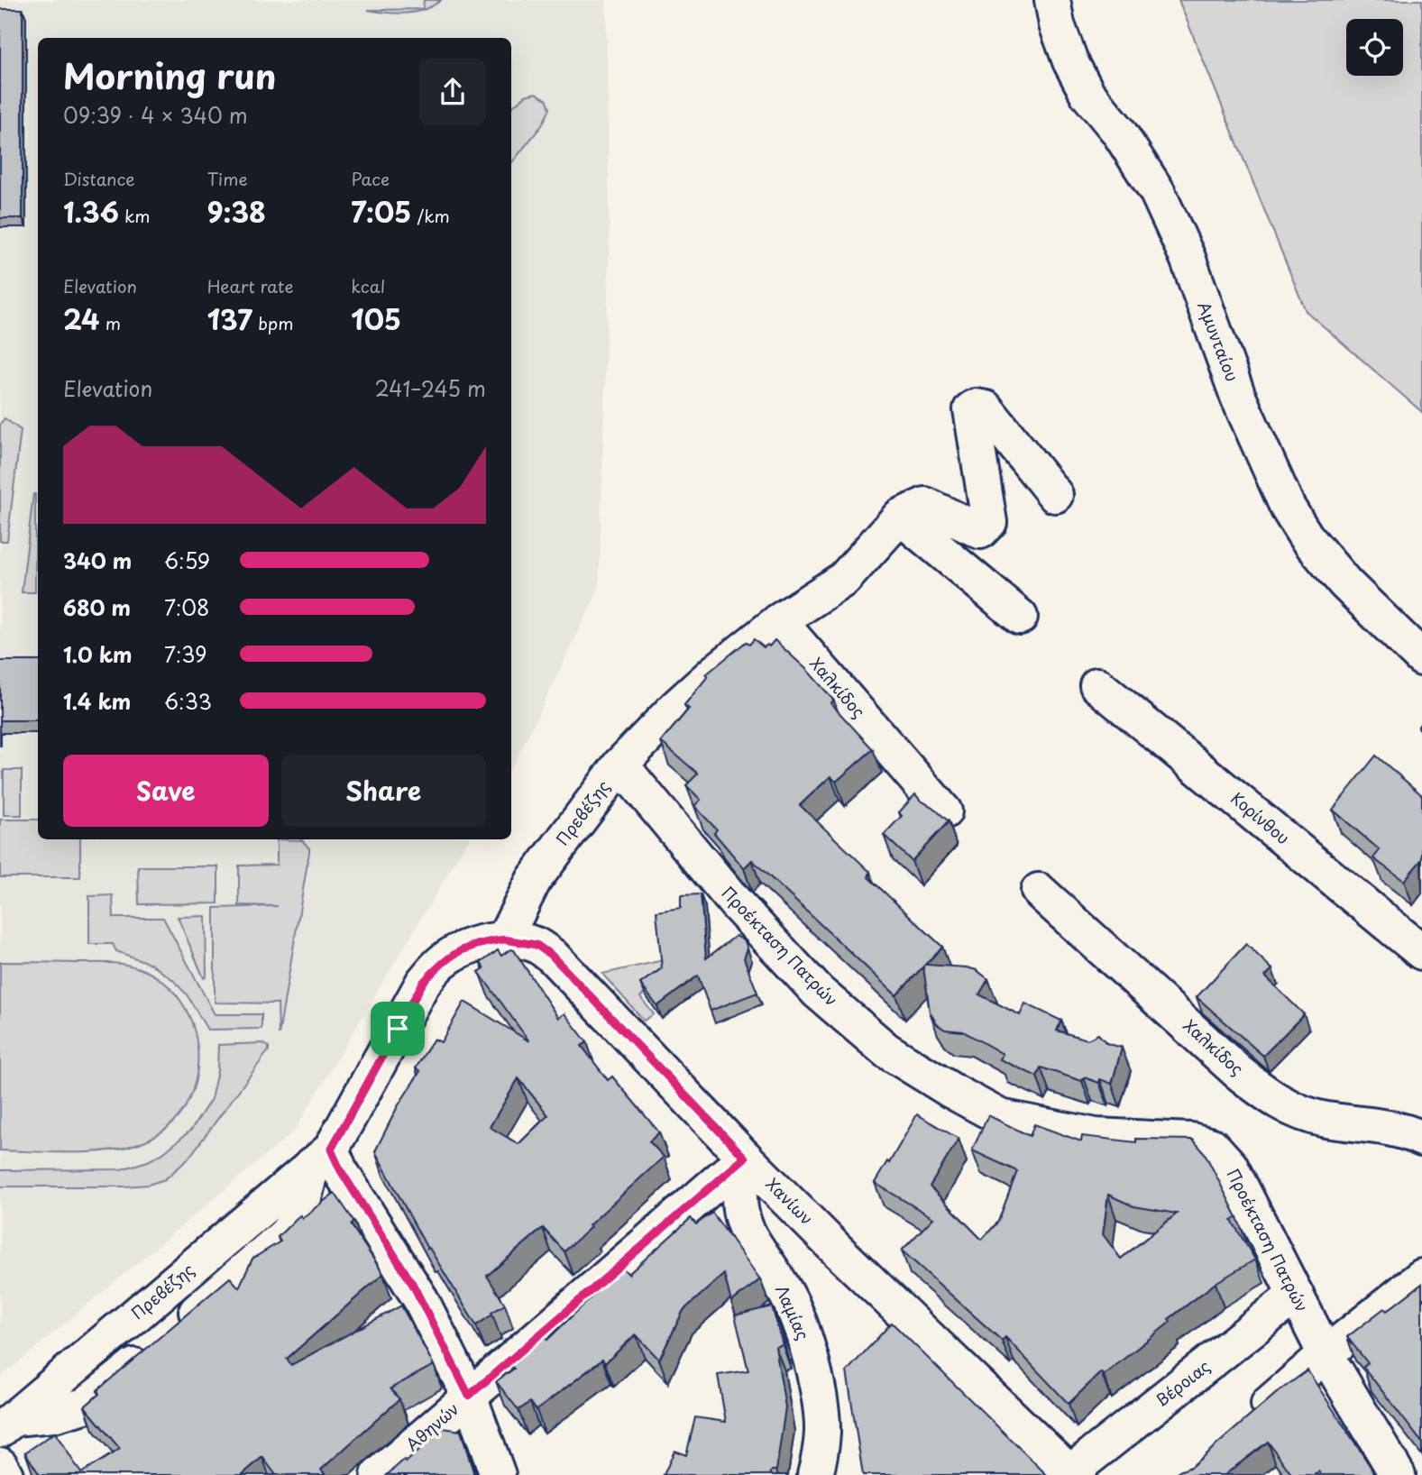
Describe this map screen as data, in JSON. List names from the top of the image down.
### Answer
{
  "streets": {
    "street": [
      "Αμυνταίου",
      "Χαλκίδος",
      "Πρεβέζης",
      "Κορίνθου",
      "Προέκταση Πατρών",
      "Χανίων",
      "Λαμίας",
      "Βέροιας",
      "Αθηνών"
    ]
  },
  "crossings": [
    ["Χαλκίδος", "Πρεβέζης"],
    ["Πρεβέζης", "Προέκταση Πατρών"],
    ["Πρεβέζης", "Χανίων"],
    ["Προέκταση Πατρών", "Βέροιας"],
    ["Χανίων", "Λαμίας"],
    ["Χανίων", "Βέροιας"],
    ["Χανίων", "Αθηνών"],
    ["Λαμίας", "Αθηνών"]
  ],
  "page": {
    "heading": ["Morning run", "09:39 · 4 × 340 m"],
    "stats": [
      ["Distance", "1.36 km"],
      ["Time", "9:38"],
      ["Pace", "7:05 /km"],
      ["Elevation", "24 m"],
      ["Heart rate", "137 bpm"],
      ["kcal", "105"]
    ],
    "chart": ["Elevation", "241–245 m"],
    "list": [
      {
        "name": "340 m",
        "note": "6:59"
      },
      {
        "name": "680 m",
        "note": "7:08"
      },
      {
        "name": "1.0 km",
        "note": "7:39"
      },
      {
        "name": "1.4 km",
        "note": "6:33"
      }
    ],
    "buttons": ["Save", "Share"]
  }
}
